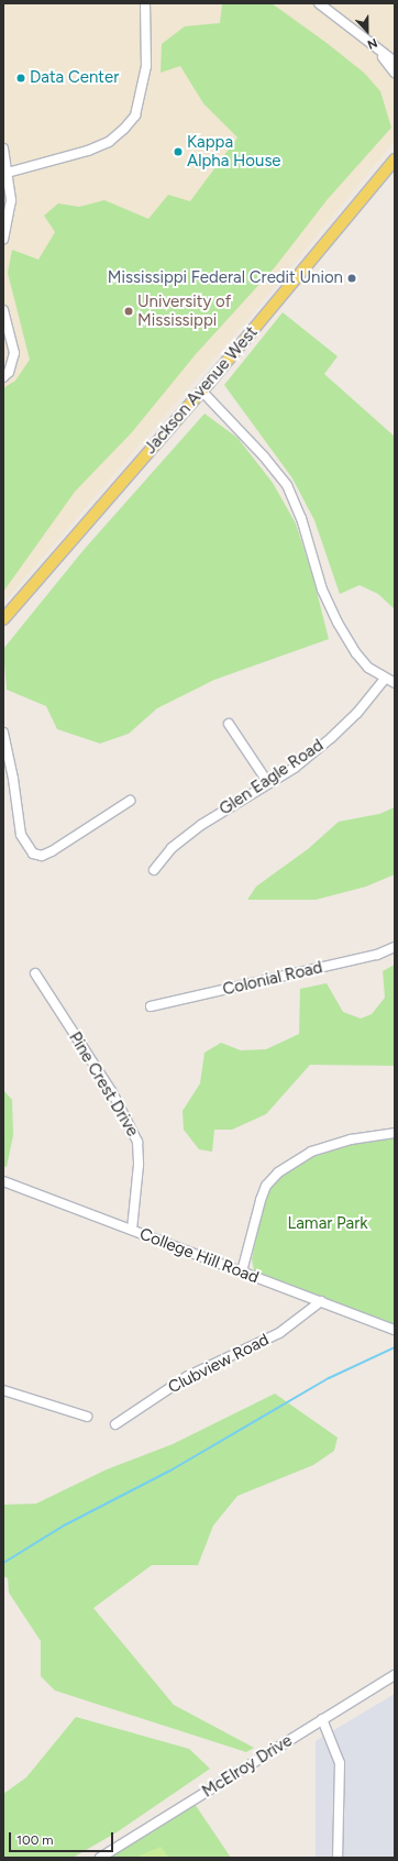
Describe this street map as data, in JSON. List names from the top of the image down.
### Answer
{
  "streets": {
    "main road": ["Jackson Avenue West"],
    "street": [
      "Glen Eagle Road",
      "Colonial Road",
      "Pine Crest Drive",
      "College Hill Road",
      "Clubview Road",
      "McElroy Drive"
    ]
  },
  "crossings": [
    ["Pine Crest Drive", "College Hill Road"],
    ["College Hill Road", "Clubview Road"]
  ],
  "parks": ["Lamar Park"],
  "places": [
    "Data Center",
    "Kappa Alpha House",
    "Mississippi Federal Credit Union",
    "University of Mississippi"
  ],
  "scale_bar": "100 m",
  "north": "bottom"
}
